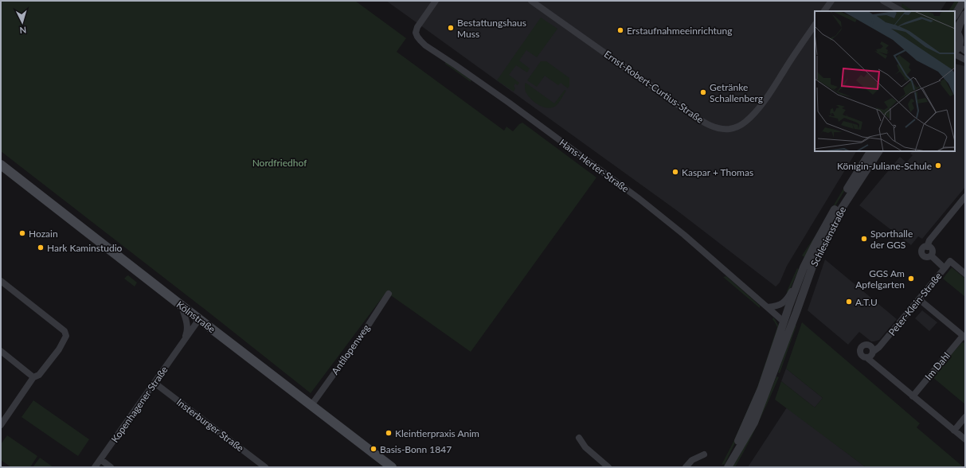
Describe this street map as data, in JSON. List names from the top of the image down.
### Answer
{
  "streets": {
    "main road": ["Kölnstraße"],
    "street": [
      "Ernst-Robert-Curtius-Straße",
      "Hans-Herter-Straße",
      "Schlesienstraße",
      "Peter-Klein-Straße",
      "Antilopenweg",
      "Im Dahl",
      "Kopenhagener Straße",
      "Insterburger Straße"
    ]
  },
  "crossings": [
    ["Hans-Herter-Straße", "Schlesienstraße"],
    ["Peter-Klein-Straße", "Im Dahl"],
    ["Kölnstraße", "Antilopenweg"],
    ["Kölnstraße", "Kopenhagener Straße"],
    ["Kopenhagener Straße", "Insterburger Straße"]
  ],
  "parks": ["Nordfriedhof"],
  "places": [
    "Bestattungshaus Muss",
    "Erstaufnahmeeinrichtung",
    "Getränke Schallenberg",
    "Königin-Juliane-Schule",
    "Kaspar + Thomas",
    "Hozain",
    "Sporthalle der GGS",
    "Hark Kaminstudio",
    "GGS Am Apfelgarten",
    "A.T.U",
    "Kleintierpraxis Anim",
    "Basis-Bonn 1847"
  ],
  "north": "bottom"
}
